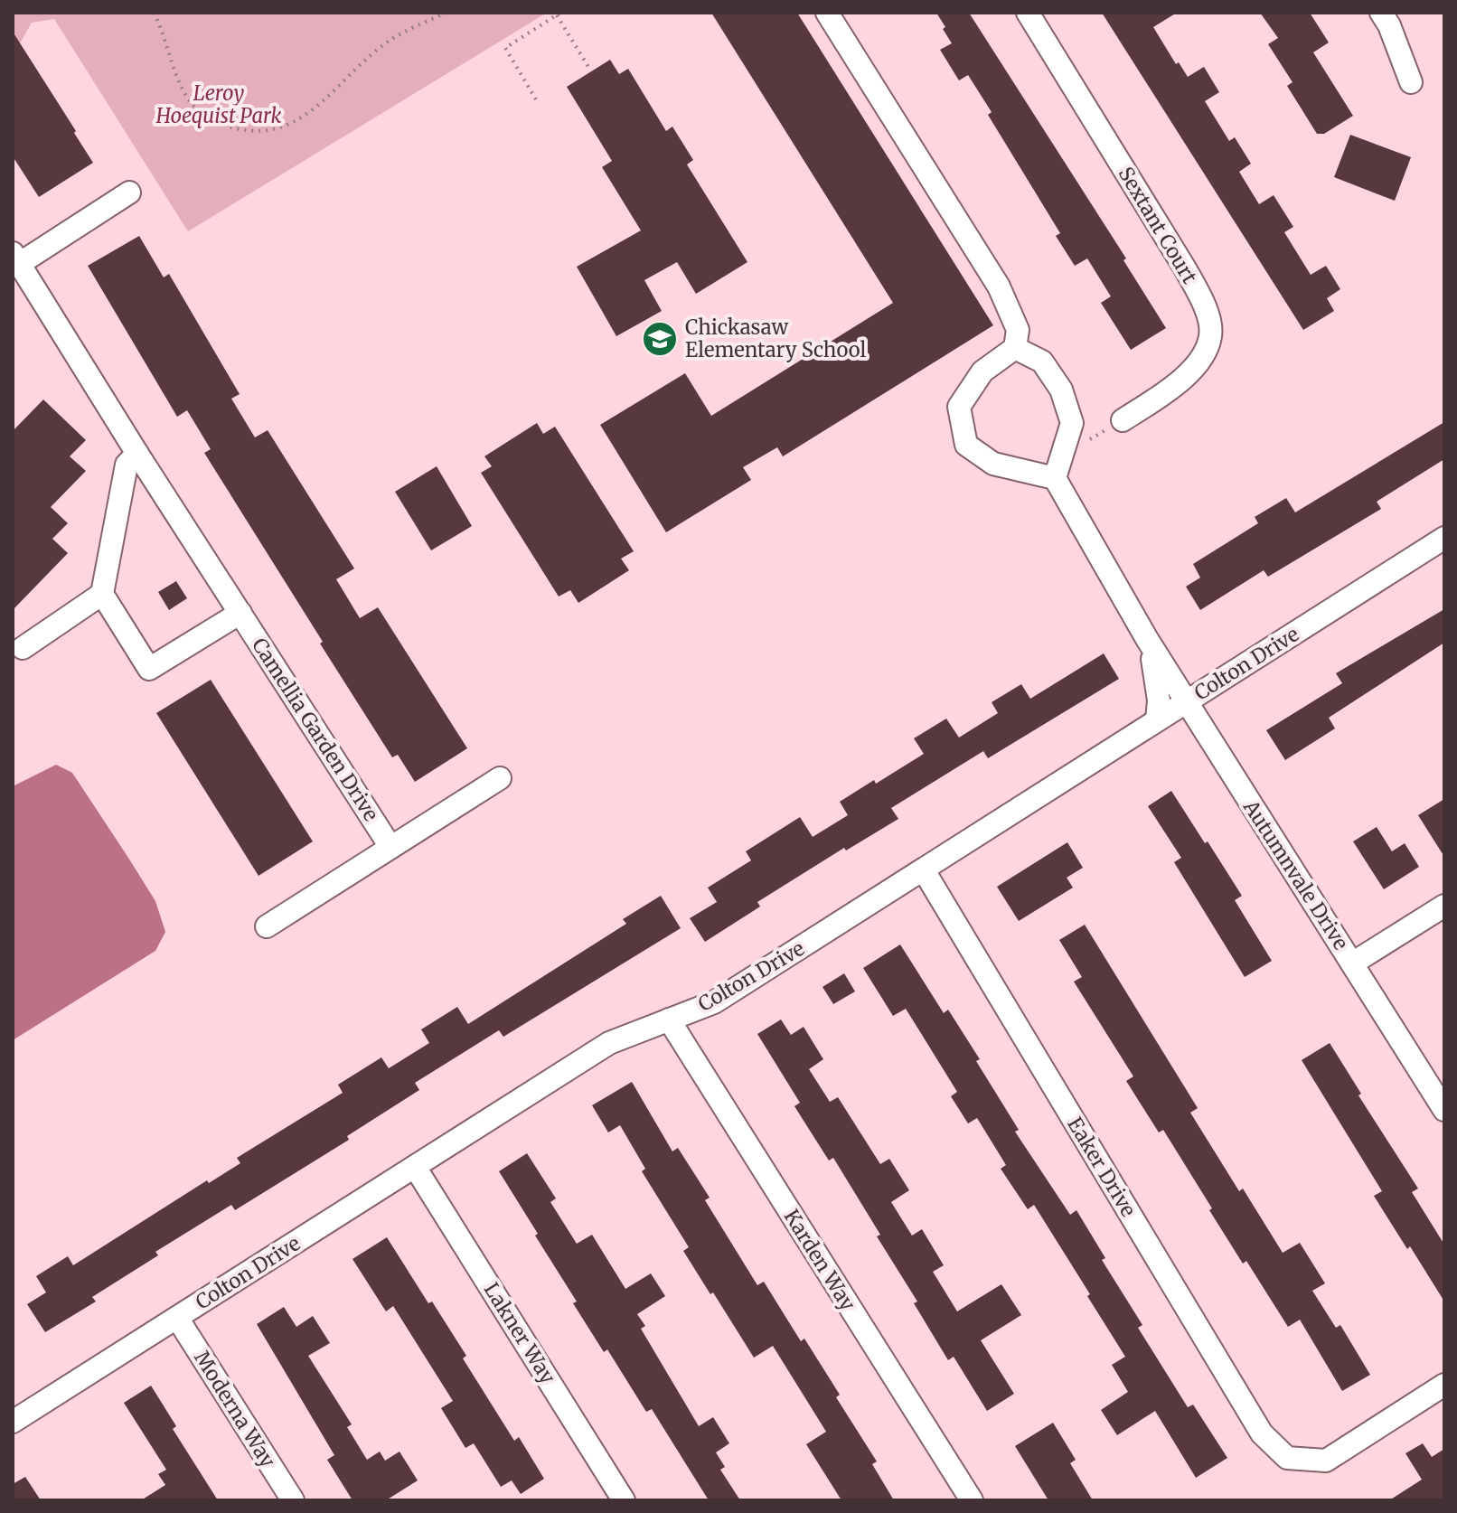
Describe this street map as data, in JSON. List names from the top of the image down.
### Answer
{
  "streets": {
    "street": [
      "Sextant Court",
      "Colton Drive",
      "Camellia Garden Drive",
      "Autumnvale Drive",
      "Eaker Drive",
      "Karden Way",
      "Lakner Way",
      "Moderna Way"
    ]
  },
  "crossings": [
    ["Colton Drive", "Autumnvale Drive"],
    ["Colton Drive", "Eaker Drive"],
    ["Colton Drive", "Karden Way"],
    ["Colton Drive", "Lakner Way"],
    ["Colton Drive", "Moderna Way"]
  ],
  "parks": ["Leroy Hoequist Park"],
  "places": {
    "school or university": ["Chickasaw Elementary School"]
  }
}
